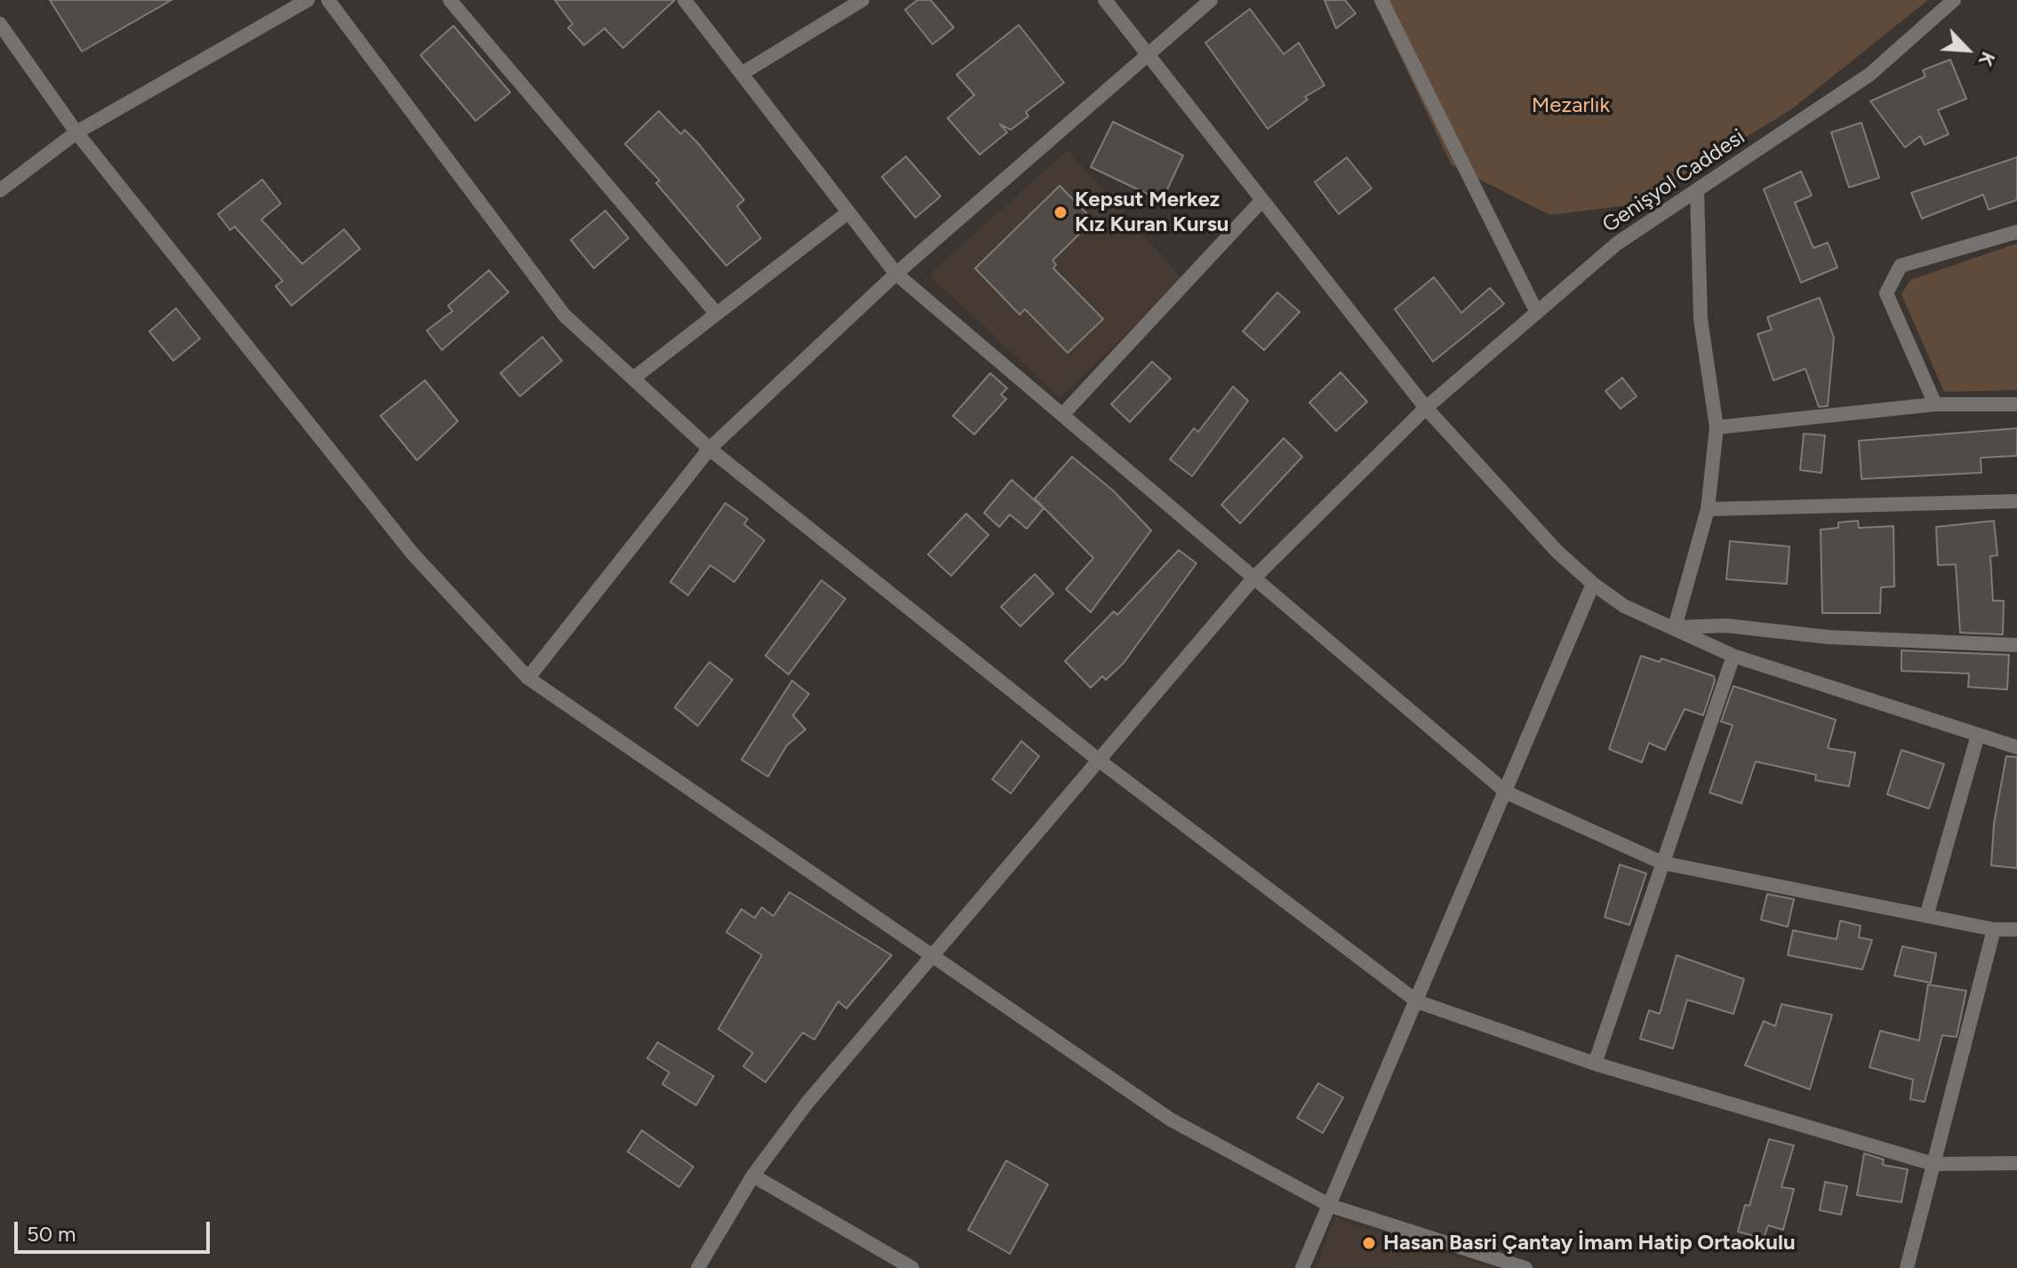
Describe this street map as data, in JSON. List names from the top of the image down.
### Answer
{
  "streets": {
    "street": ["Genişyol Caddesi"]
  },
  "parks": ["Mezarlık"],
  "places": ["Kepsut Merkez Kız Kuran Kursu", "Hasan Basri Çantay İmam Hatip Ortaokulu"],
  "scale_bar": "50 m",
  "north": "bottom right"
}
